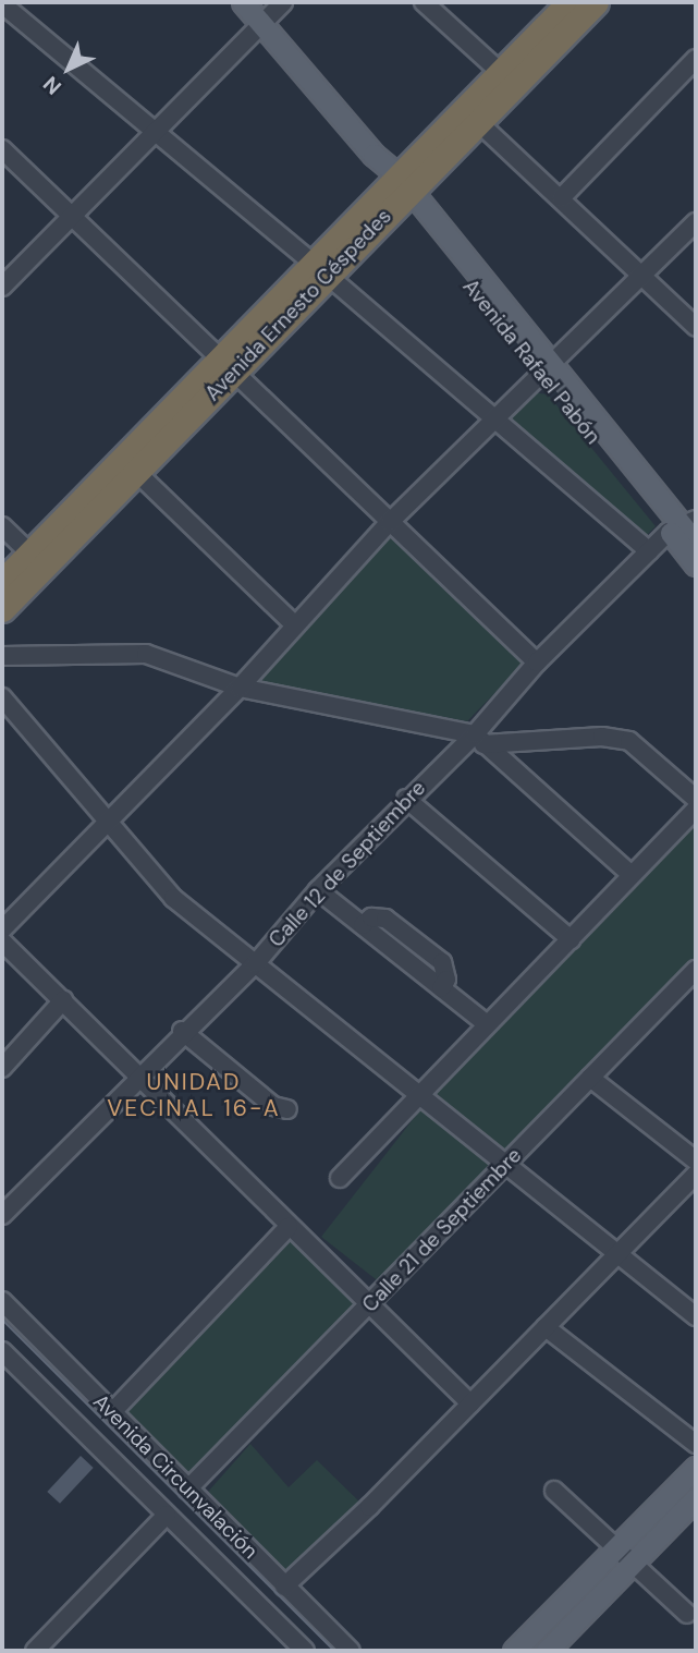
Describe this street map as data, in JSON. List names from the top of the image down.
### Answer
{
  "streets": {
    "highway": ["Avenida Ernesto Céspedes"],
    "main road": ["Avenida Rafael Pabón"],
    "street": ["Calle 12 de Septiembre", "Calle 21 de Septiembre", "Avenida Circunvalación"]
  },
  "crossings": [
    ["Avenida Ernesto Céspedes", "Avenida Rafael Pabón"],
    ["Avenida Rafael Pabón", "Calle 12 de Septiembre"],
    ["Calle 21 de Septiembre", "Avenida Circunvalación"]
  ],
  "districts": ["UNIDAD VECINAL 16-A"],
  "north": "bottom left"
}
